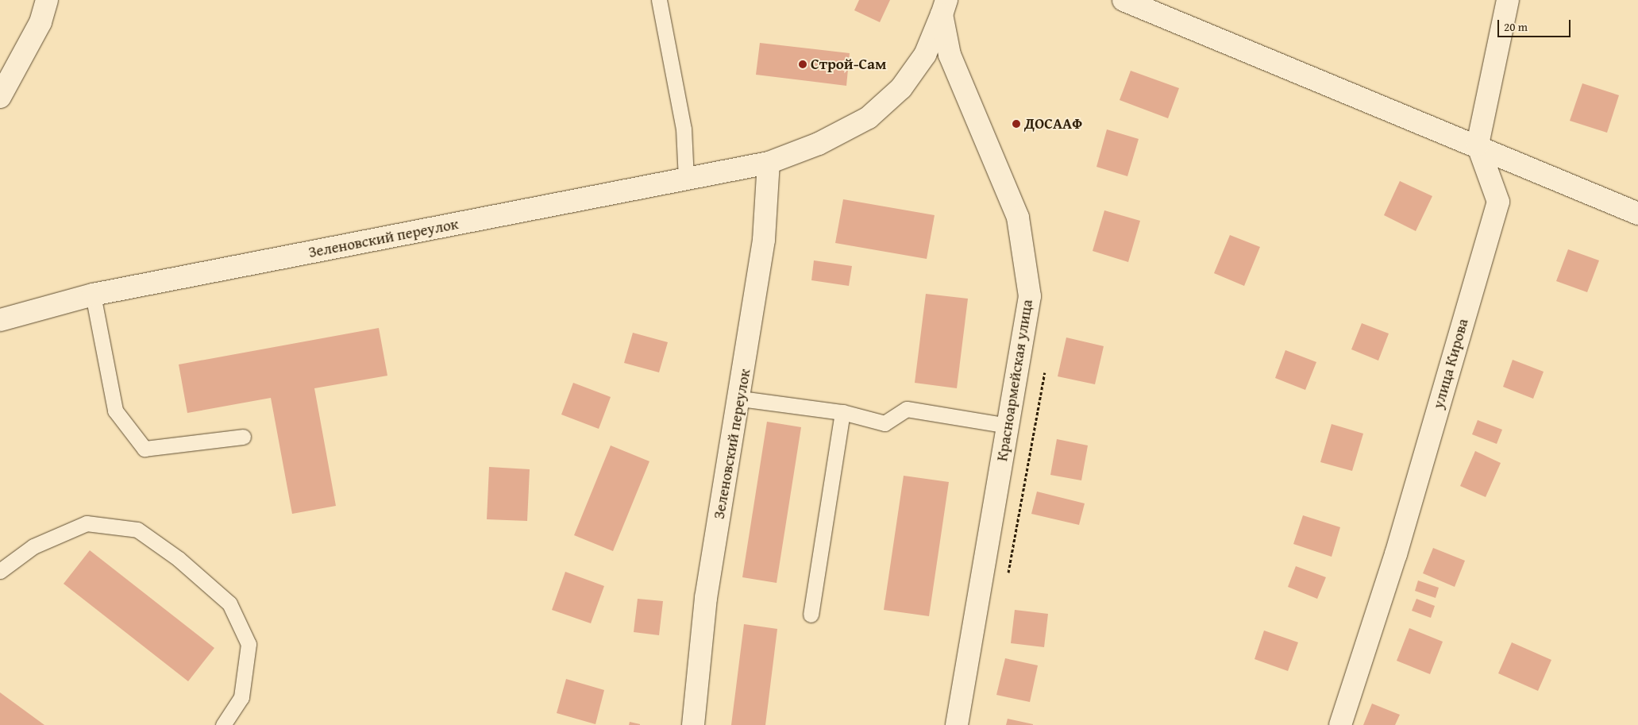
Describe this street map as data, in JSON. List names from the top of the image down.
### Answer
{
  "streets": {
    "street": ["Зеленовский переулок", "улица Кирова", "Красноармейская улица"]
  },
  "crossings": [
    ["Зеленовский переулок", "Красноармейская улица"]
  ],
  "places": ["Строй-Сам", "ДОСААФ"],
  "scale_bar": "20 m"
}
